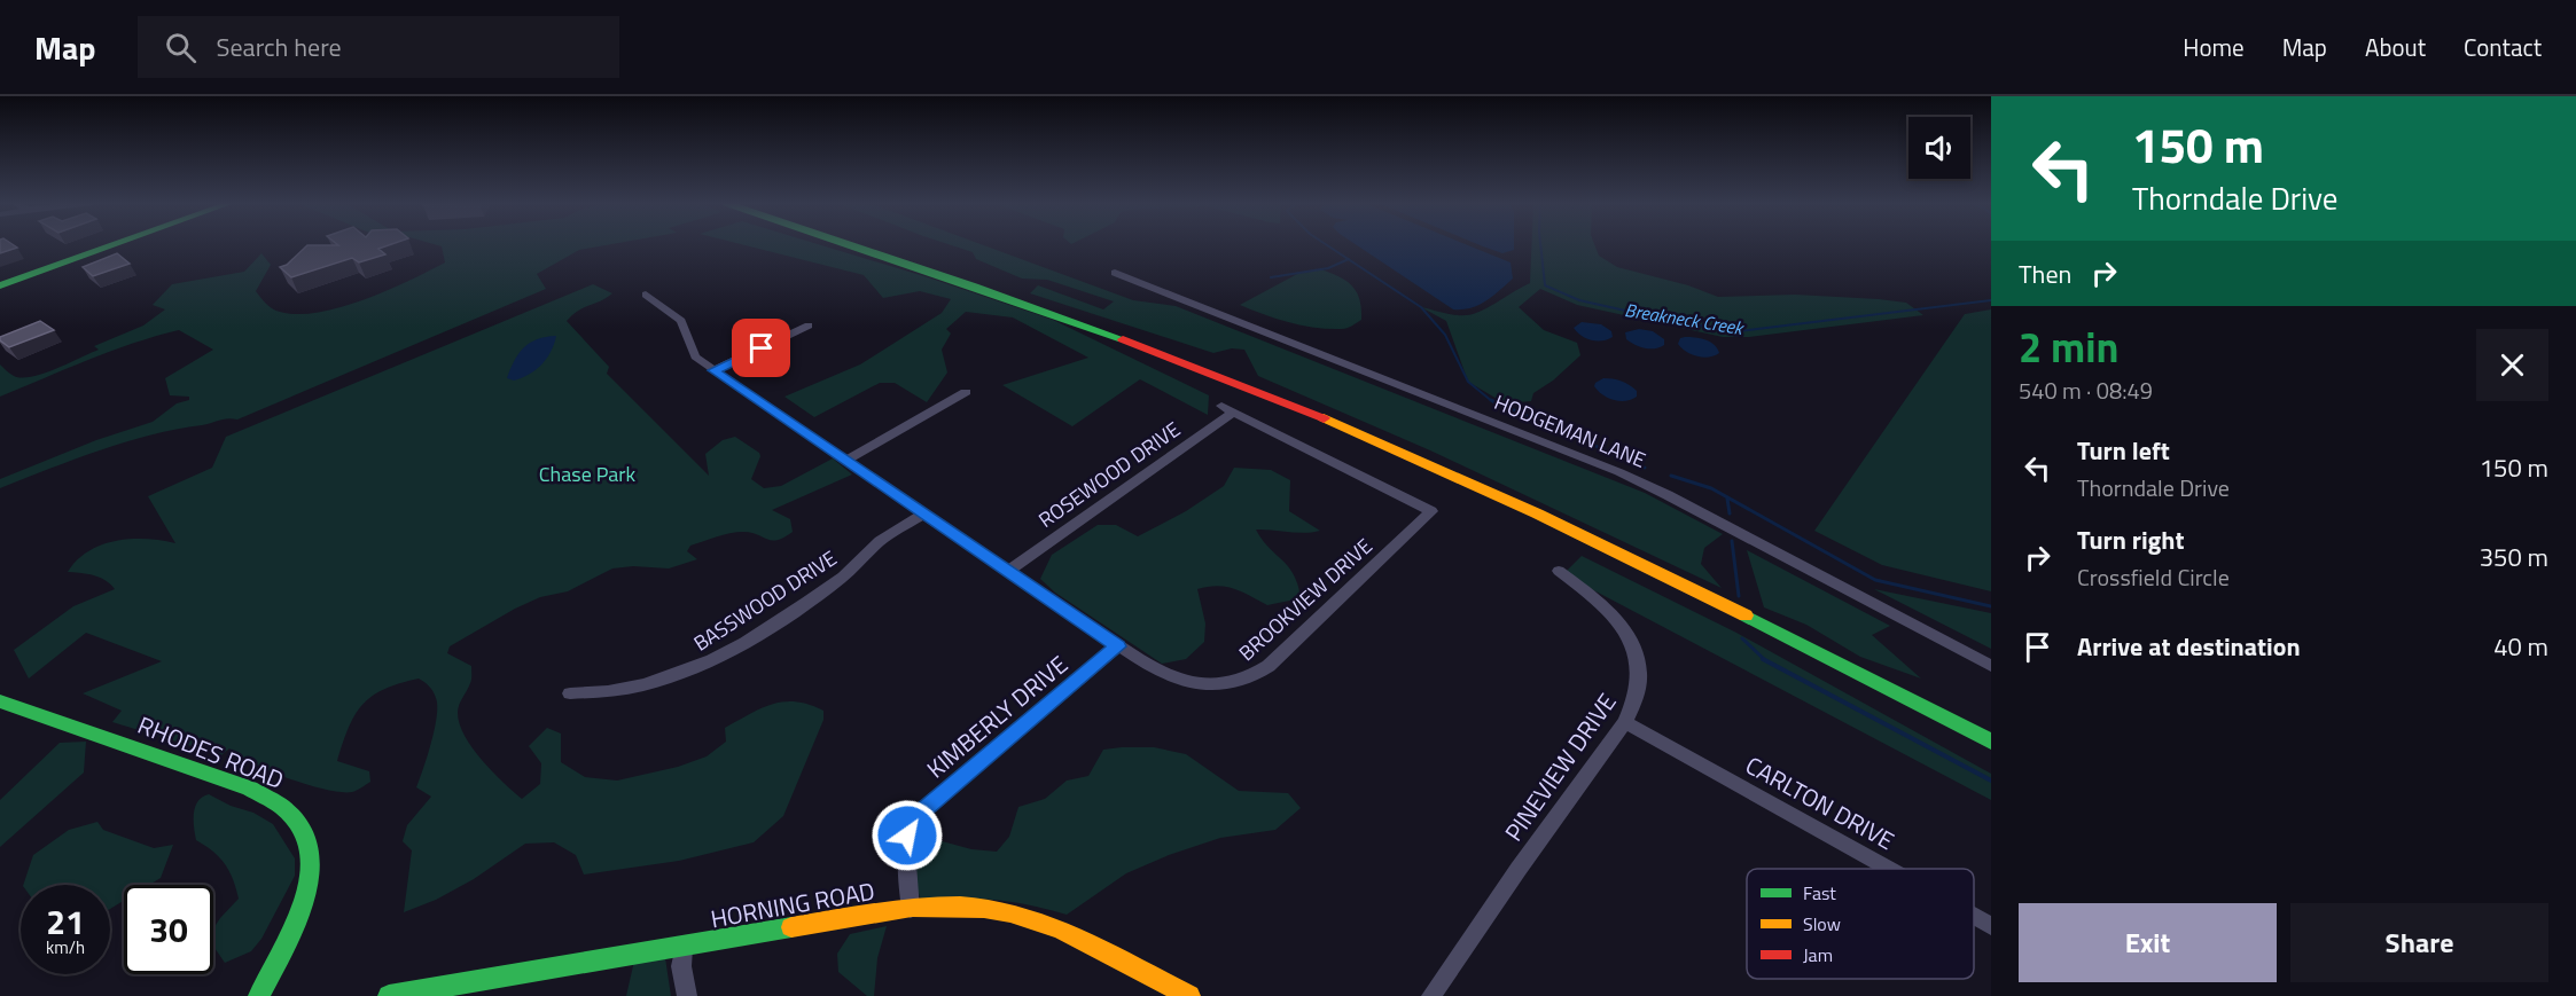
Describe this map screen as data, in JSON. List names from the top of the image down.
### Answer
{
  "streets": {
    "main road": ["RHODES ROAD", "HORNING ROAD"],
    "street": [
      "HODGEMAN LANE",
      "ROSEWOOD DRIVE",
      "BROOKVIEW DRIVE",
      "BASSWOOD DRIVE",
      "KIMBERLY DRIVE",
      "PINEVIEW DRIVE",
      "CARLTON DRIVE"
    ]
  },
  "crossings": [
    ["ROSEWOOD DRIVE", "BROOKVIEW DRIVE"],
    ["BROOKVIEW DRIVE", "BASSWOOD DRIVE"],
    ["BROOKVIEW DRIVE", "KIMBERLY DRIVE"],
    ["KIMBERLY DRIVE", "HORNING ROAD"],
    ["PINEVIEW DRIVE", "CARLTON DRIVE"]
  ],
  "water": ["Breakneck Creek"],
  "parks": ["Chase Park"],
  "legend": ["Fast", "Slow", "Jam"],
  "page": {
    "header": "Map",
    "search": "Search here",
    "nav": [
      "Home",
      "Map",
      "About",
      "Contact"
    ],
    "turn": ["150 m", "Thorndale Drive"],
    "then": "Then",
    "heading": ["2 min", "540 m · 08:49"],
    "list": [
      {
        "name": "Turn left",
        "note": "Thorndale Drive",
        "value": "150 m"
      },
      {
        "name": "Turn right",
        "note": "Crossfield Circle",
        "value": "350 m"
      },
      {
        "name": "Arrive at destination",
        "value": "40 m"
      }
    ],
    "speed": "21 km/h",
    "limit": "30",
    "buttons": ["Exit", "Share"]
  }
}
